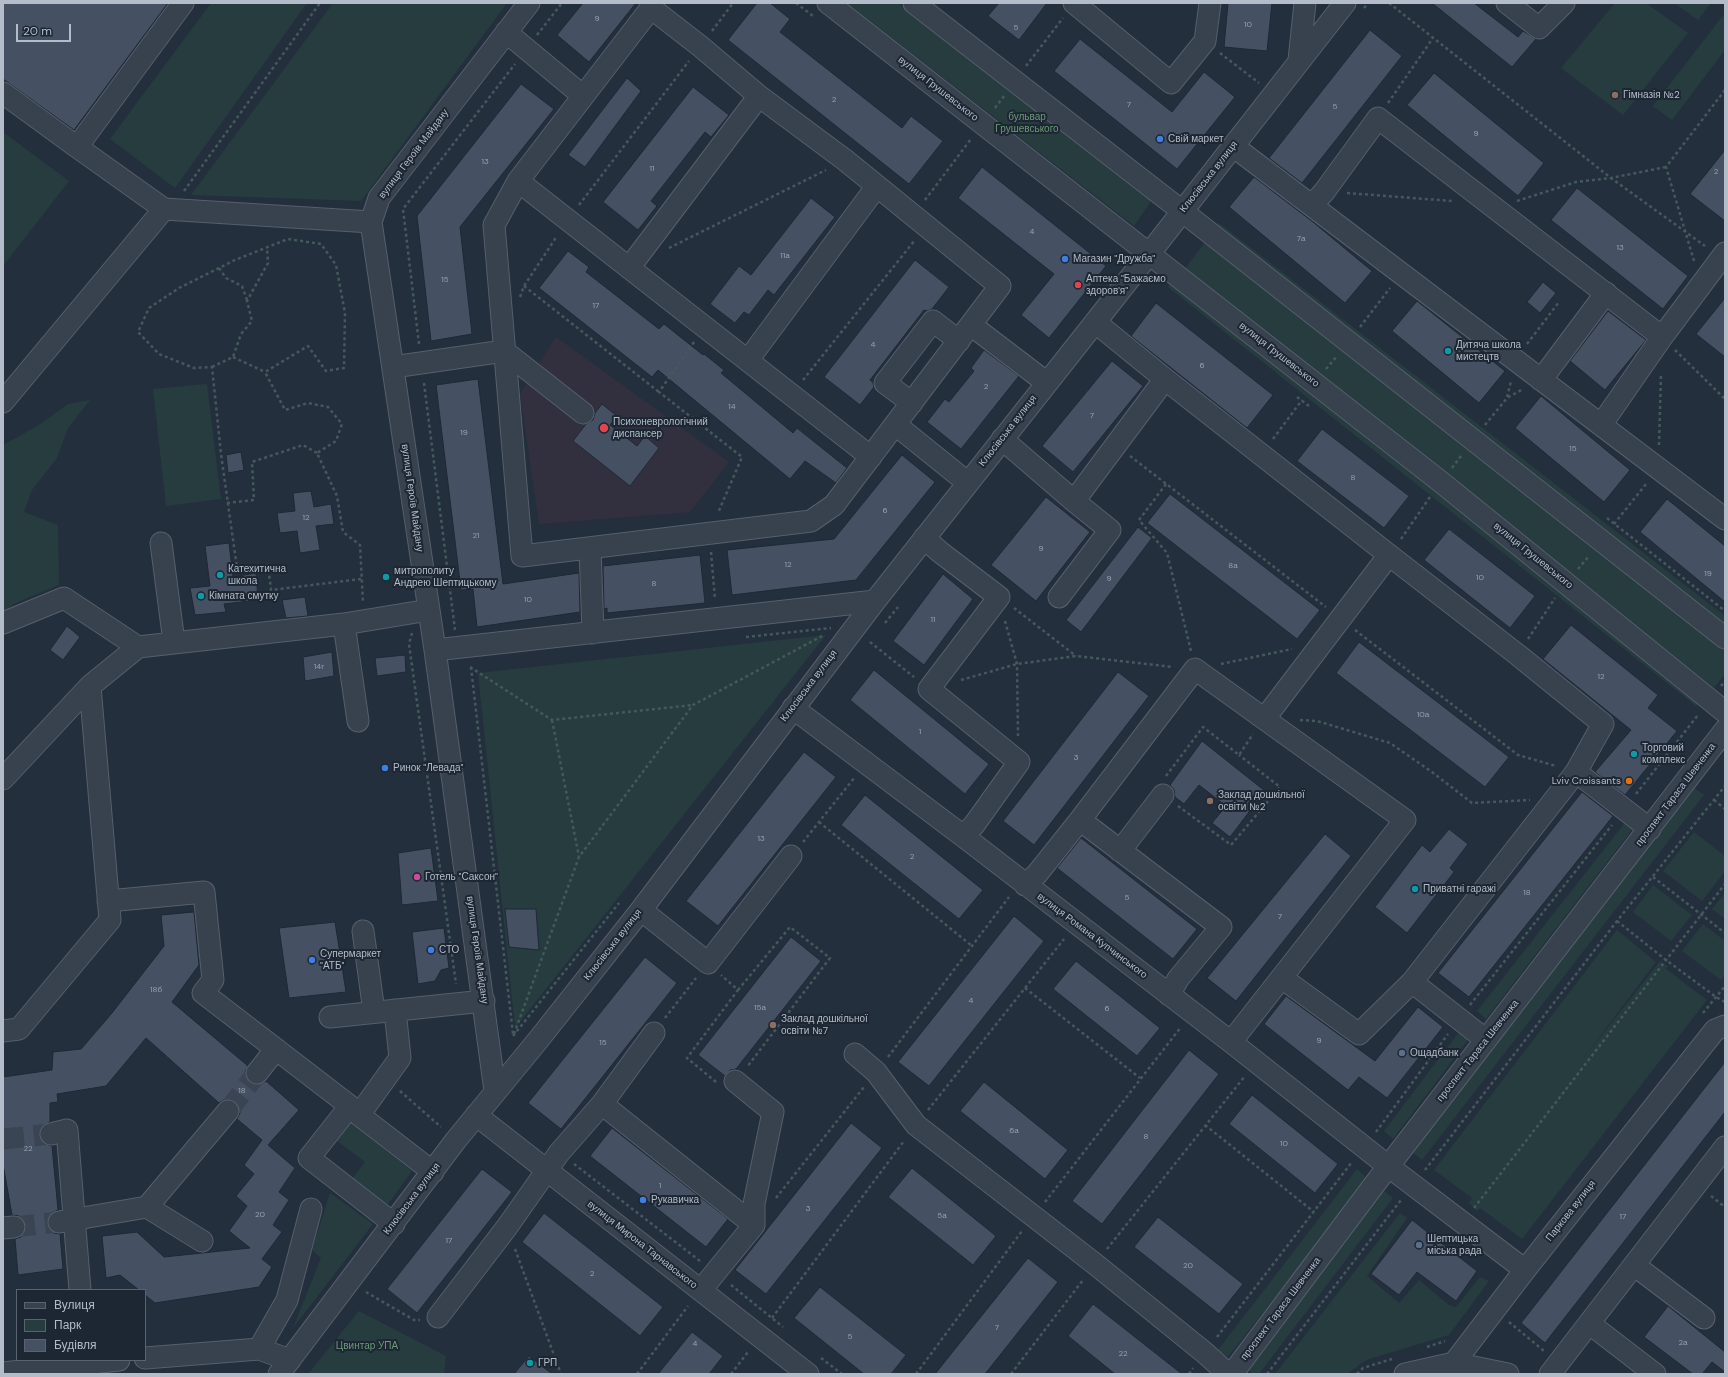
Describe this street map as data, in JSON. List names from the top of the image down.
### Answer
{
  "streets": {
    "street": [
      "вулиця Грушевського",
      "вулиця Героїв Майдану",
      "Клюсівська вулиця",
      "проспект Тараса Шевченка",
      "вулиця Романа Купчинського",
      "Паркова вулиця",
      "вулиця Мирона Тарнавського"
    ]
  },
  "crossings": [
    ["вулиця Грушевського", "Клюсівська вулиця"],
    ["вулиця Героїв Майдану", "Клюсівська вулиця"],
    ["Клюсівська вулиця", "вулиця Романа Купчинського"],
    ["Клюсівська вулиця", "вулиця Мирона Тарнавського"],
    ["проспект Тараса Шевченка", "вулиця Романа Купчинського"],
    ["вулиця Романа Купчинського", "Паркова вулиця"]
  ],
  "parks": ["бульвар Грушевського", "Цвинтар УПА"],
  "places": [
    "Гімназія №2",
    "Свiй маркет",
    "Магазин \"Дружба\"",
    "Аптека \"Бажаємо здоров'я\"",
    "Дитяча школа мистецтв",
    "Психоневрологічний диспансер",
    "Катехитична школа",
    "митрополиту Андрею Шептицькому",
    "Кімната смутку",
    "Торговий комплекс",
    "Ринок \"Левада\"",
    "Lviv Croissants",
    "Заклад дошкільної освіти №2",
    "Готель \"Саксон\"",
    "Приватні гаражі",
    "СТО",
    "Супермаркет \"АТБ\"",
    "Заклад дошкільної освіти №7",
    "Ощадбанк",
    "Рукавичка",
    "Шептицька міська рада",
    "ГРП"
  ],
  "house_numbers": [
    "9",
    "10",
    "5",
    "2",
    "7",
    "5",
    "9",
    "13",
    "11",
    "2",
    "4",
    "7а",
    "13",
    "11а",
    "15",
    "17",
    "4",
    "6",
    "2",
    "14",
    "7",
    "19",
    "15",
    "8",
    "6",
    "12",
    "21",
    "9",
    "12",
    "8а",
    "19",
    "10",
    "9",
    "8",
    "10",
    "11",
    "14г",
    "12",
    "10а",
    "1",
    "3",
    "13",
    "2",
    "18",
    "5",
    "7",
    "18б",
    "4",
    "15а",
    "6",
    "9",
    "15",
    "18",
    "6а",
    "8",
    "10",
    "22",
    "1",
    "3",
    "20",
    "5а",
    "17",
    "17",
    "20",
    "2",
    "7",
    "5",
    "2а",
    "4",
    "22"
  ],
  "legend": ["Вулиця", "Парк", "Будівля"],
  "scale_bar": "20 m"
}
